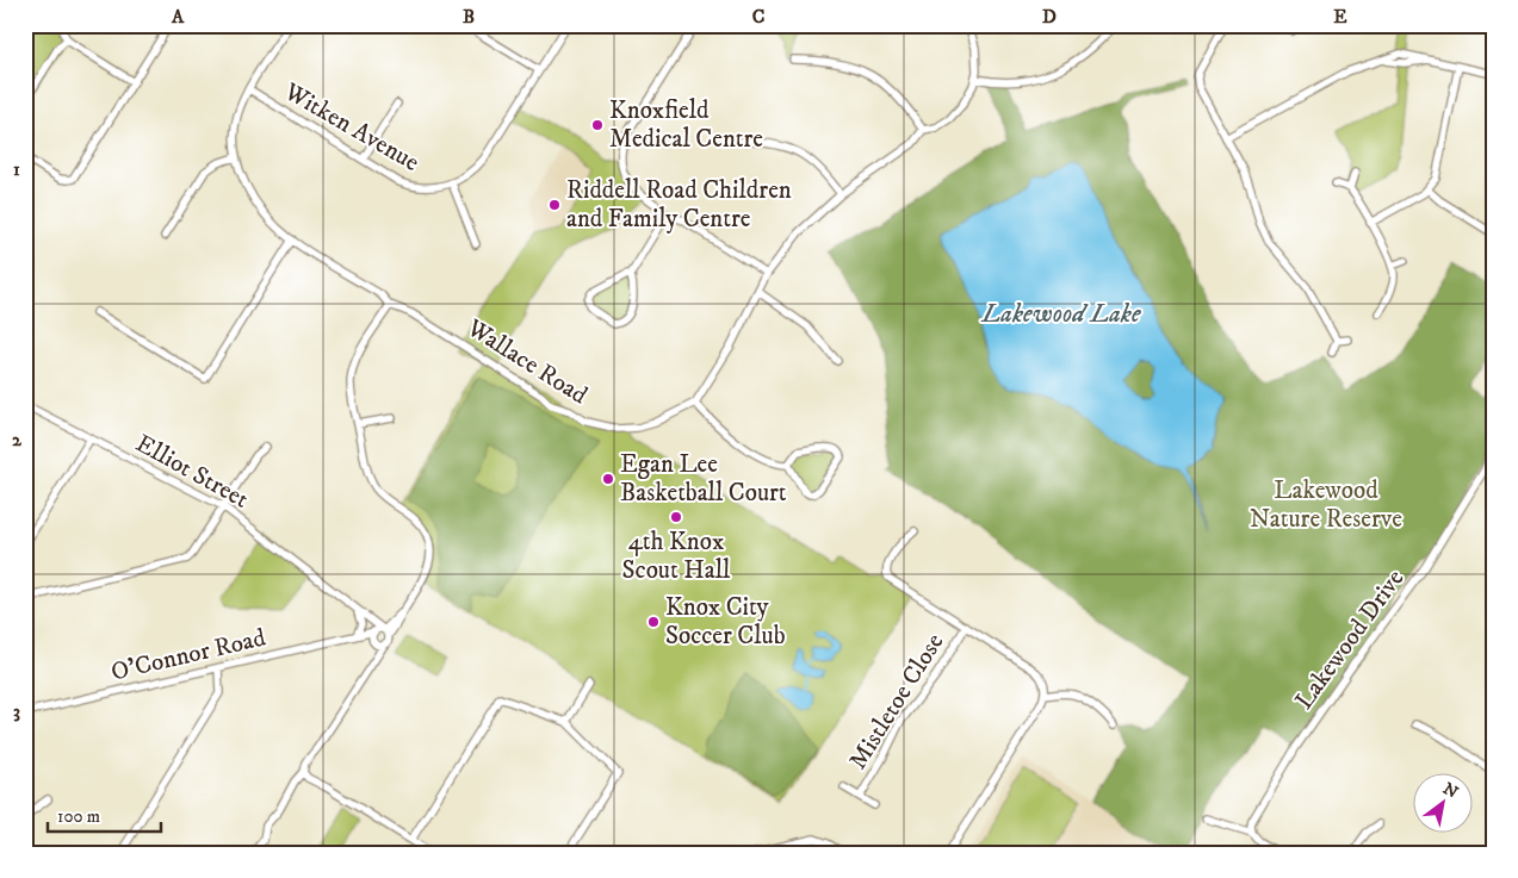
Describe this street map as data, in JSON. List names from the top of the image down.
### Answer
{
  "streets": {
    "street": [
      "Witken Avenue",
      "Wallace Road",
      "Elliot Street",
      "Lakewood Drive",
      "O'Connor Road",
      "Mistletoe Close"
    ]
  },
  "crossings": [
    ["Witken Avenue", "Wallace Road"],
    ["Elliot Street", "O'Connor Road"]
  ],
  "water": ["Lakewood Lake"],
  "parks": ["Lakewood Nature Reserve"],
  "places": [
    "Knoxfield Medical Centre",
    "Riddell Road Children and Family Centre",
    "Egan Lee Basketball Court",
    "4th Knox Scout Hall",
    "Knox City Soccer Club"
  ],
  "scale_bar": "100 m",
  "north": "top right",
  "grid": {
    "columns": [
      "A",
      "B",
      "C",
      "D",
      "E"
    ],
    "rows": ["1", "2", "3"]
  }
}
